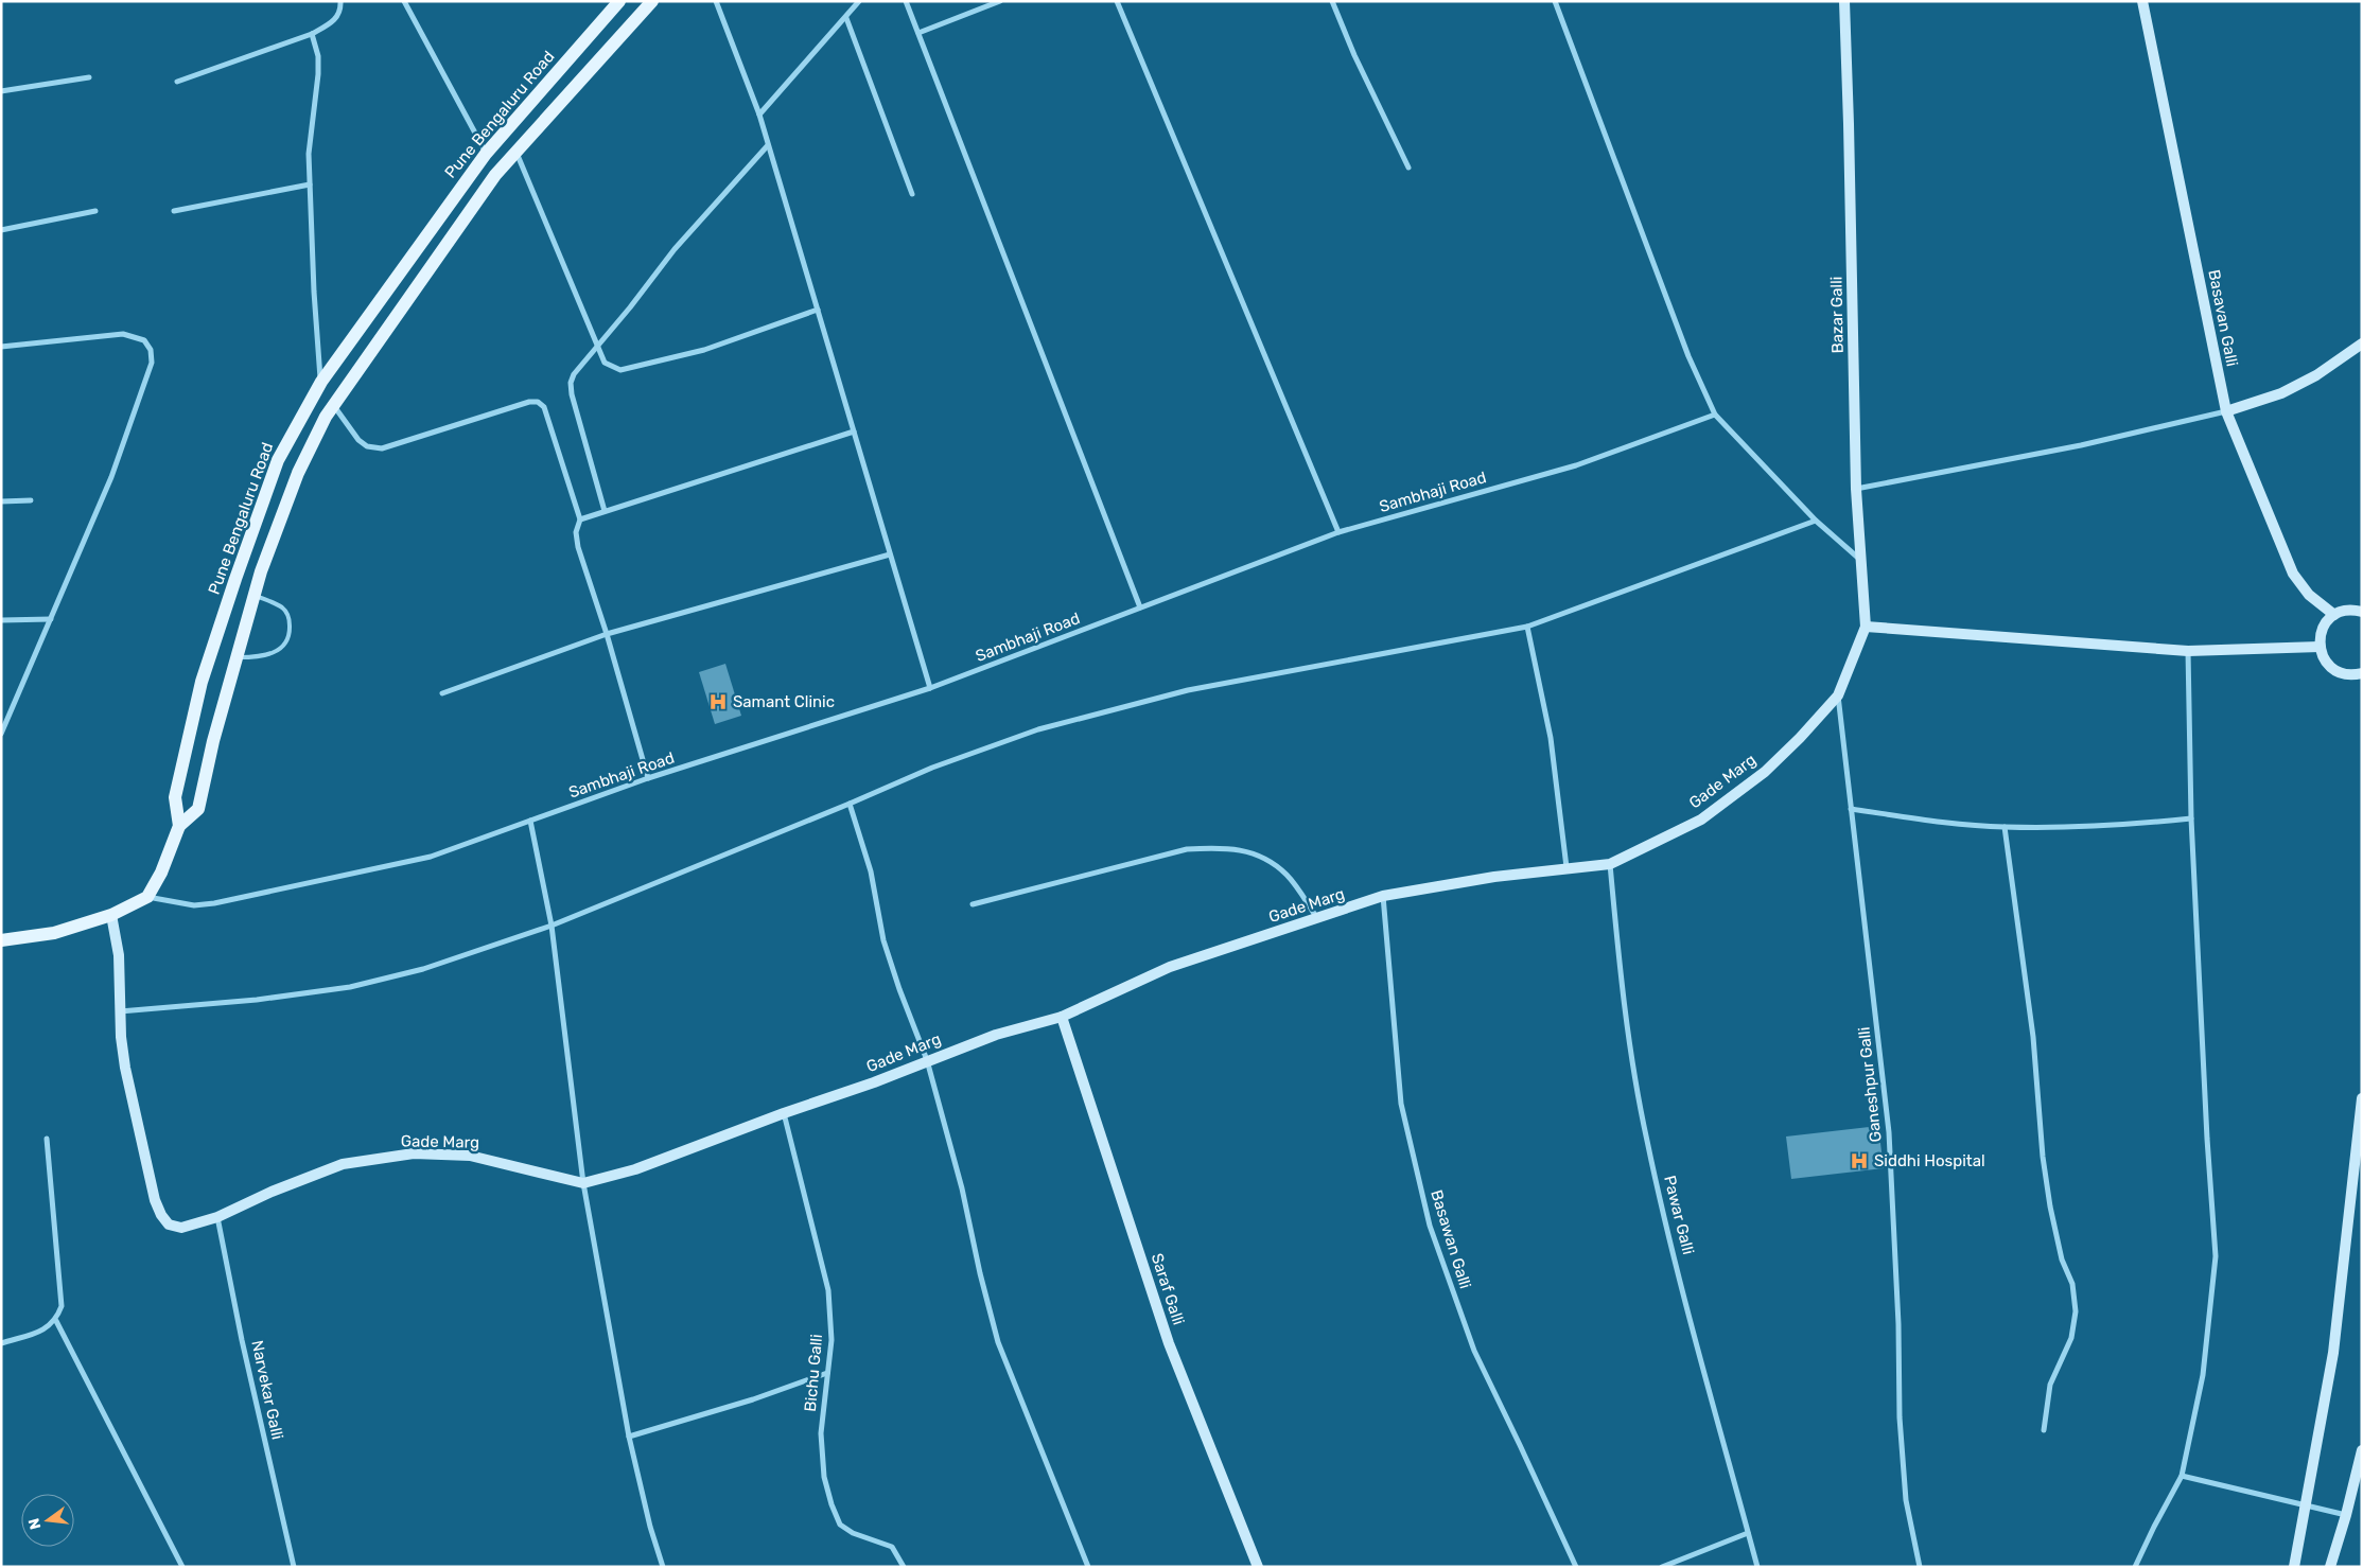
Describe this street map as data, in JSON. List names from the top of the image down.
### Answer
{
  "streets": {
    "main road": ["Pune Bengaluru Road"],
    "street": [
      "Bazar Galli",
      "Basavan Galli",
      "Sambhaji Road",
      "Gade Marg",
      "Ganeshpur Galli",
      "Pawar Galli",
      "Basawan Galli",
      "Saraf Galli",
      "Bichu Galli",
      "Narvekar Galli"
    ]
  },
  "crossings": [
    ["Pune Bengaluru Road", "Sambhaji Road"],
    ["Bazar Galli", "Gade Marg"],
    ["Gade Marg", "Ganeshpur Galli"],
    ["Gade Marg", "Pawar Galli"],
    ["Gade Marg", "Basawan Galli"],
    ["Gade Marg", "Saraf Galli"],
    ["Gade Marg", "Bichu Galli"],
    ["Gade Marg", "Narvekar Galli"]
  ],
  "places": {
    "hospital": ["Samant Clinic", "Siddhi Hospital"]
  },
  "north": "left"
}
